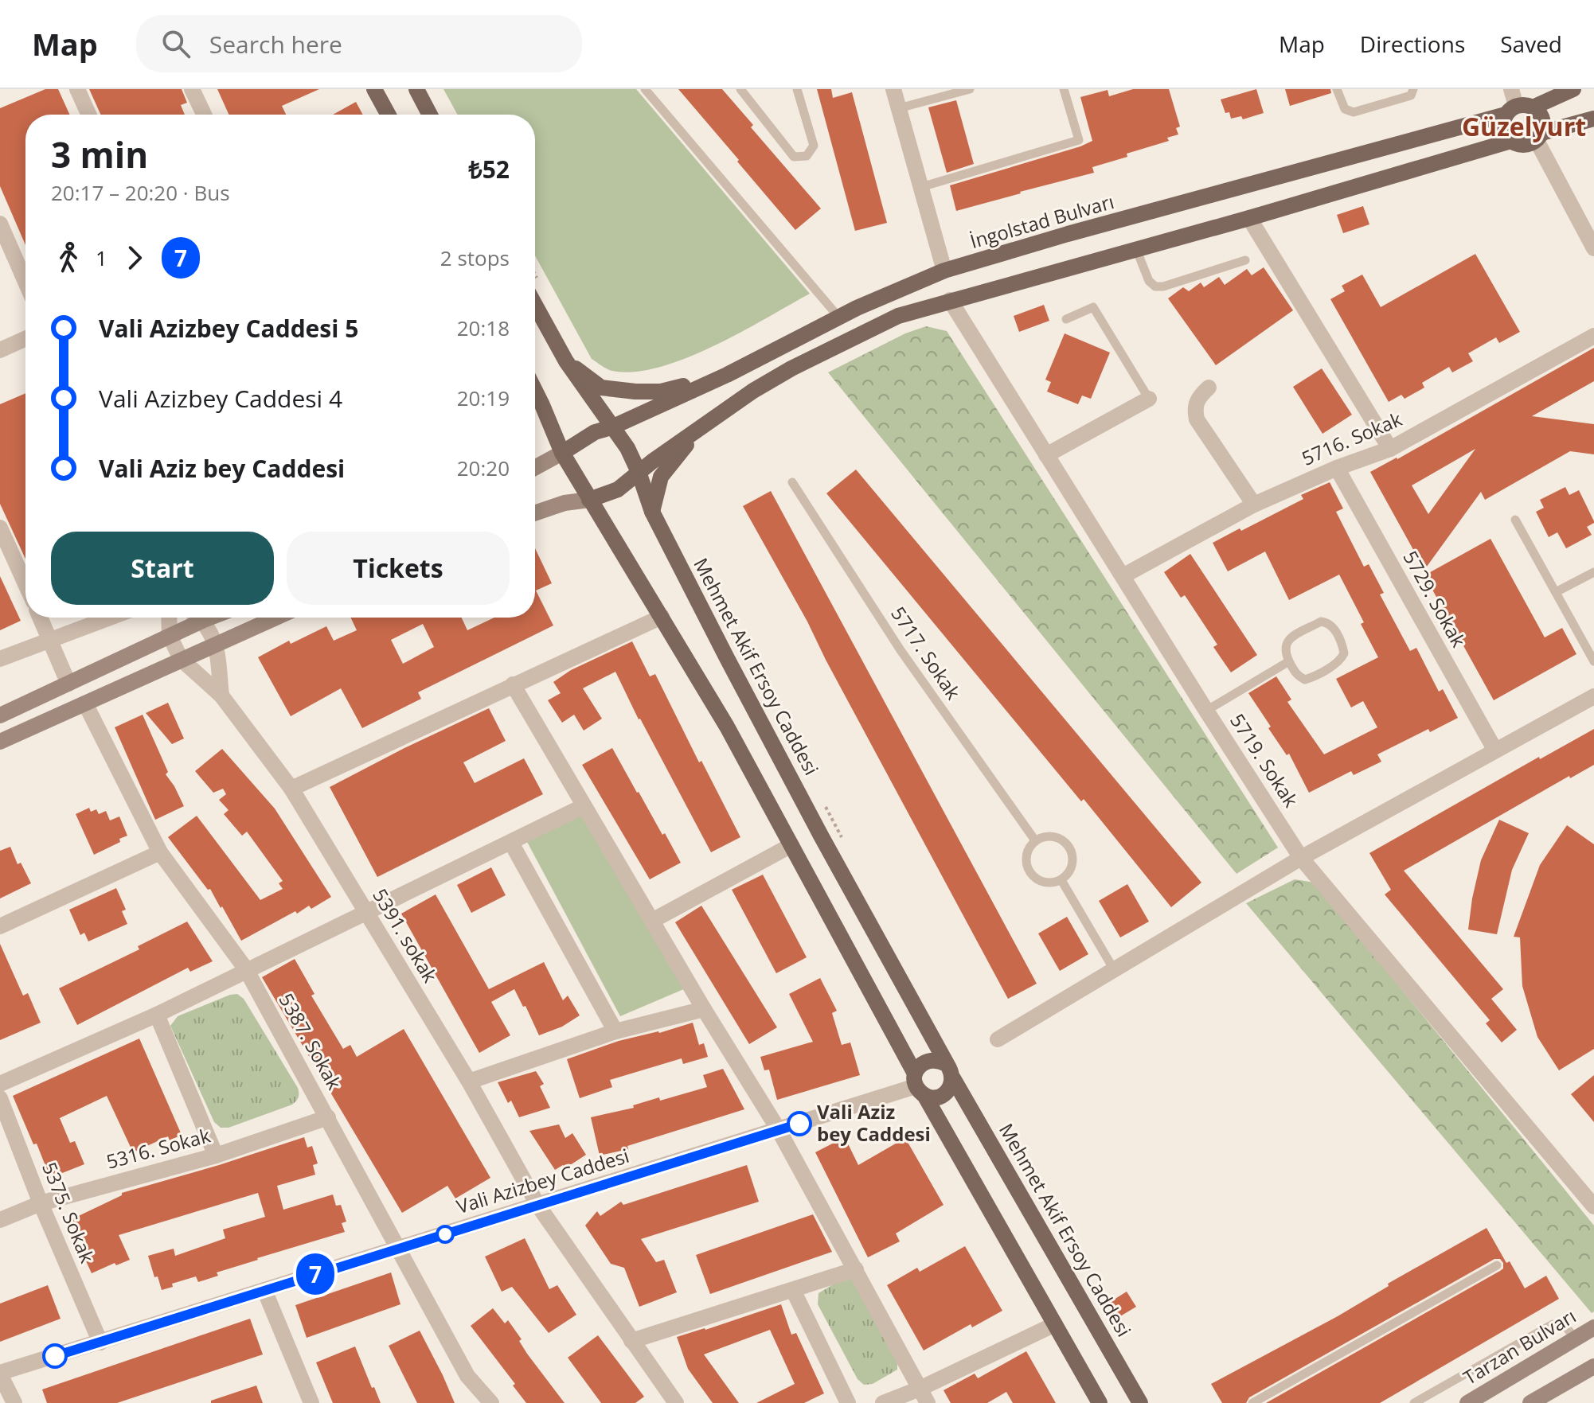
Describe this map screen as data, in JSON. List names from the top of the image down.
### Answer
{
  "streets": {
    "main road": ["İngolstad Bulvarı", "Mehmet Akif Ersoy Caddesi", "Tarzan Bulvarı"],
    "street": [
      "5716. Sokak",
      "5729. Sokak",
      "5719. Sokak",
      "5391. sokak",
      "5387. Sokak",
      "5316. Sokak",
      "Vali Azizbey Caddesi",
      "5375. Sokak"
    ],
    "lane": ["5717. Sokak"]
  },
  "crossings": [
    ["İngolstad Bulvarı", "Mehmet Akif Ersoy Caddesi"],
    ["5716. Sokak", "5729. Sokak"],
    ["5716. Sokak", "5719. Sokak"],
    ["Mehmet Akif Ersoy Caddesi", "Vali Azizbey Caddesi"],
    ["5391. sokak", "Vali Azizbey Caddesi"],
    ["5387. Sokak", "5316. Sokak"],
    ["5387. Sokak", "Vali Azizbey Caddesi"],
    ["5316. Sokak", "5375. Sokak"],
    ["Vali Azizbey Caddesi", "5375. Sokak"]
  ],
  "districts": ["Güzelyurt"],
  "places": ["Vali Aziz bey Caddesi"],
  "lines": ["bus line 7"],
  "page": {
    "header": "Map",
    "search": "Search here",
    "nav": ["Map", "Directions", "Saved"],
    "on_map": "7",
    "heading": ["3 min", "20:17 – 20:20 · Bus", "₺52"],
    "legs": ["1", "7", "2 stops"],
    "list": [
      {
        "name": "Vali Azizbey Caddesi 5",
        "value": "20:18"
      },
      {
        "name": "Vali Azizbey Caddesi 4",
        "value": "20:19"
      },
      {
        "name": "Vali Aziz bey Caddesi",
        "value": "20:20"
      }
    ],
    "buttons": ["Start", "Tickets"]
  }
}
